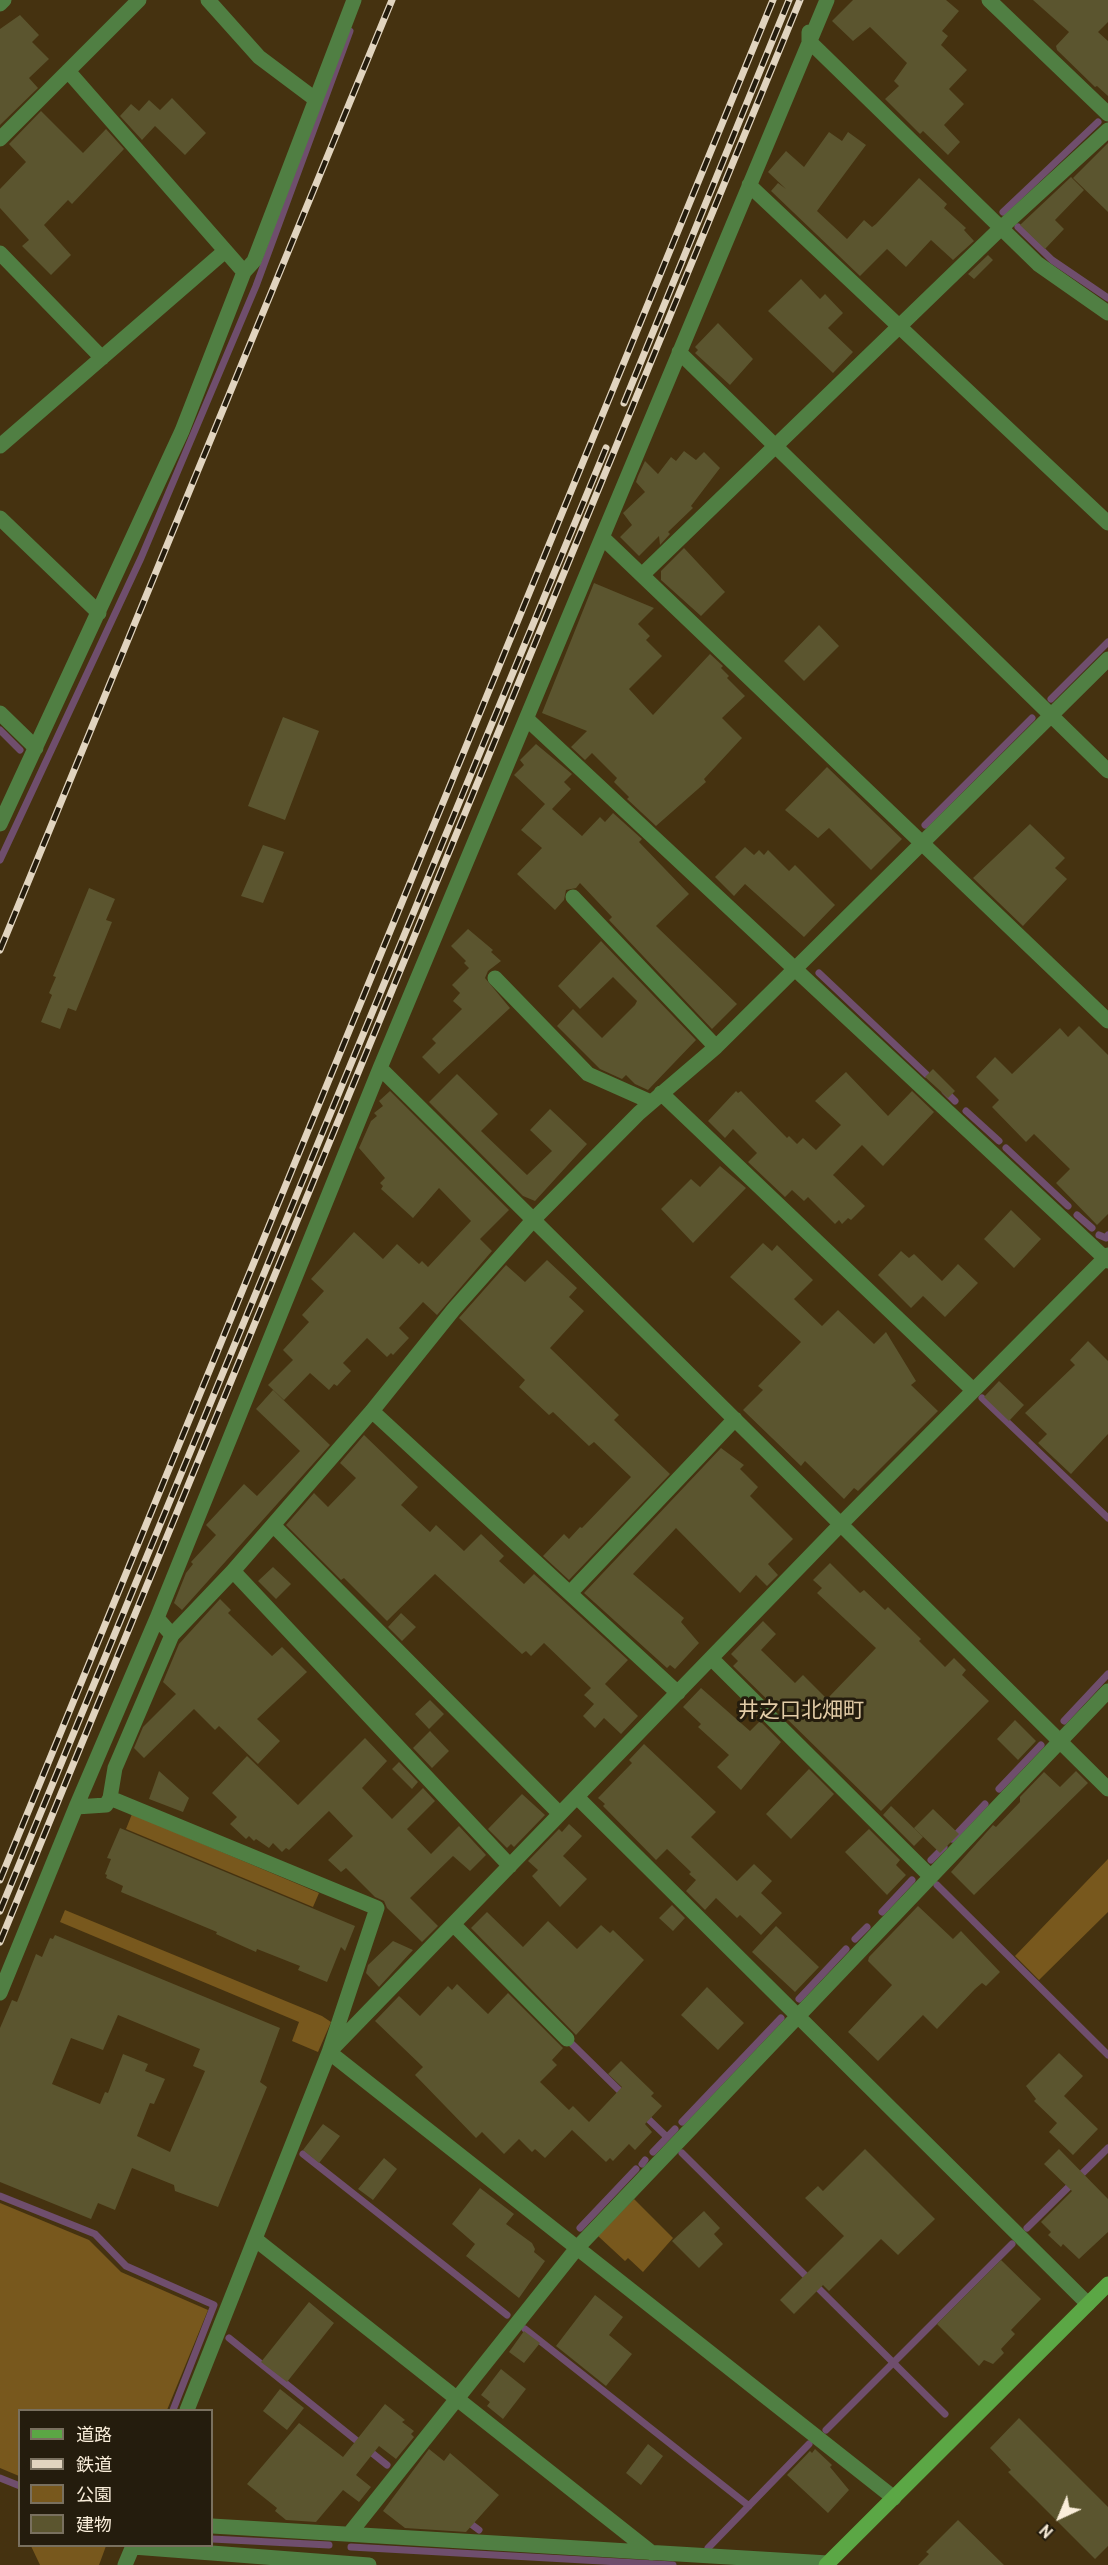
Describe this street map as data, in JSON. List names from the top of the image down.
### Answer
{
  "districts": ["井之口北畑町"],
  "legend": [
    "道路",
    "鉄道",
    "公園",
    "建物"
  ],
  "north": "bottom left"
}
